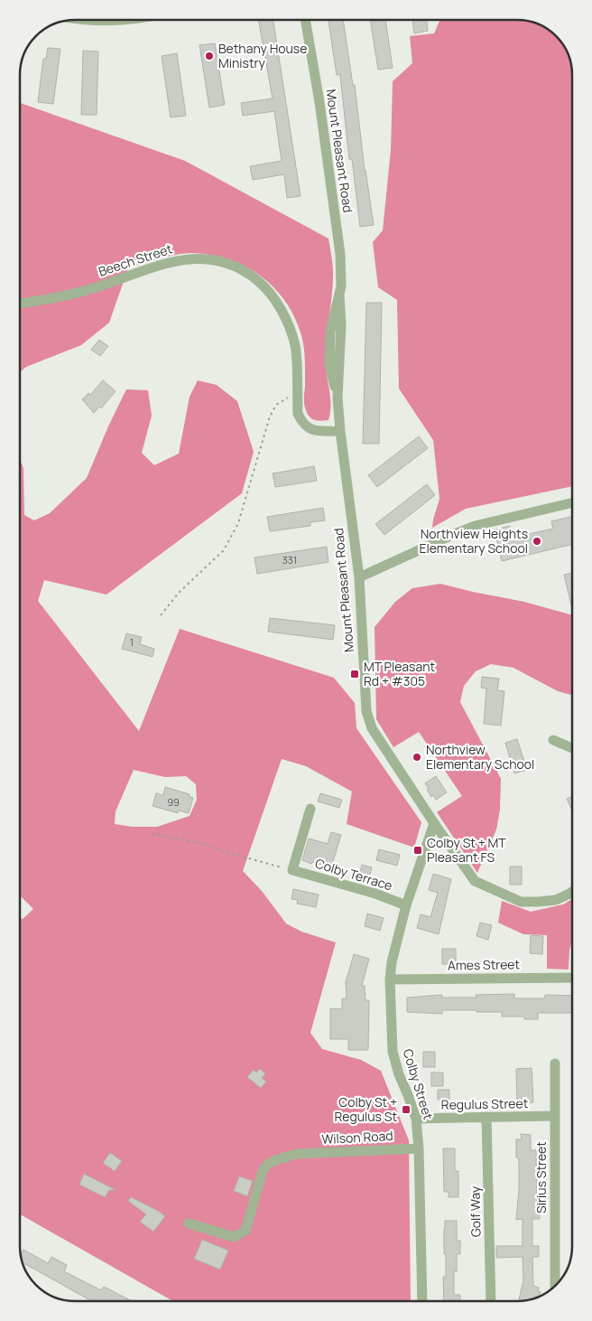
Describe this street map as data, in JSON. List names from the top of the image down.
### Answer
{
  "streets": {
    "street": [
      "Mount Pleasant Road",
      "Beech Street",
      "Colby Terrace",
      "Ames Street",
      "Colby Street",
      "Regulus Street",
      "Wilson Road",
      "Sirius Street",
      "Golf Way"
    ]
  },
  "crossings": [
    ["Mount Pleasant Road", "Beech Street"],
    ["Mount Pleasant Road", "Colby Street"],
    ["Colby Terrace", "Colby Street"],
    ["Ames Street", "Colby Street"],
    ["Colby Street", "Regulus Street"],
    ["Colby Street", "Wilson Road"],
    ["Regulus Street", "Sirius Street"],
    ["Regulus Street", "Golf Way"]
  ],
  "places": {
    "other": ["Bethany House Ministry", "Northview Heights Elementary School", "Northview Elementary School"],
    "transit": ["MT Pleasant Rd + #305", "Colby St + MT Pleasant FS", "Colby St + Regulus St"]
  },
  "house_numbers": ["331", "1", "99"]
}
